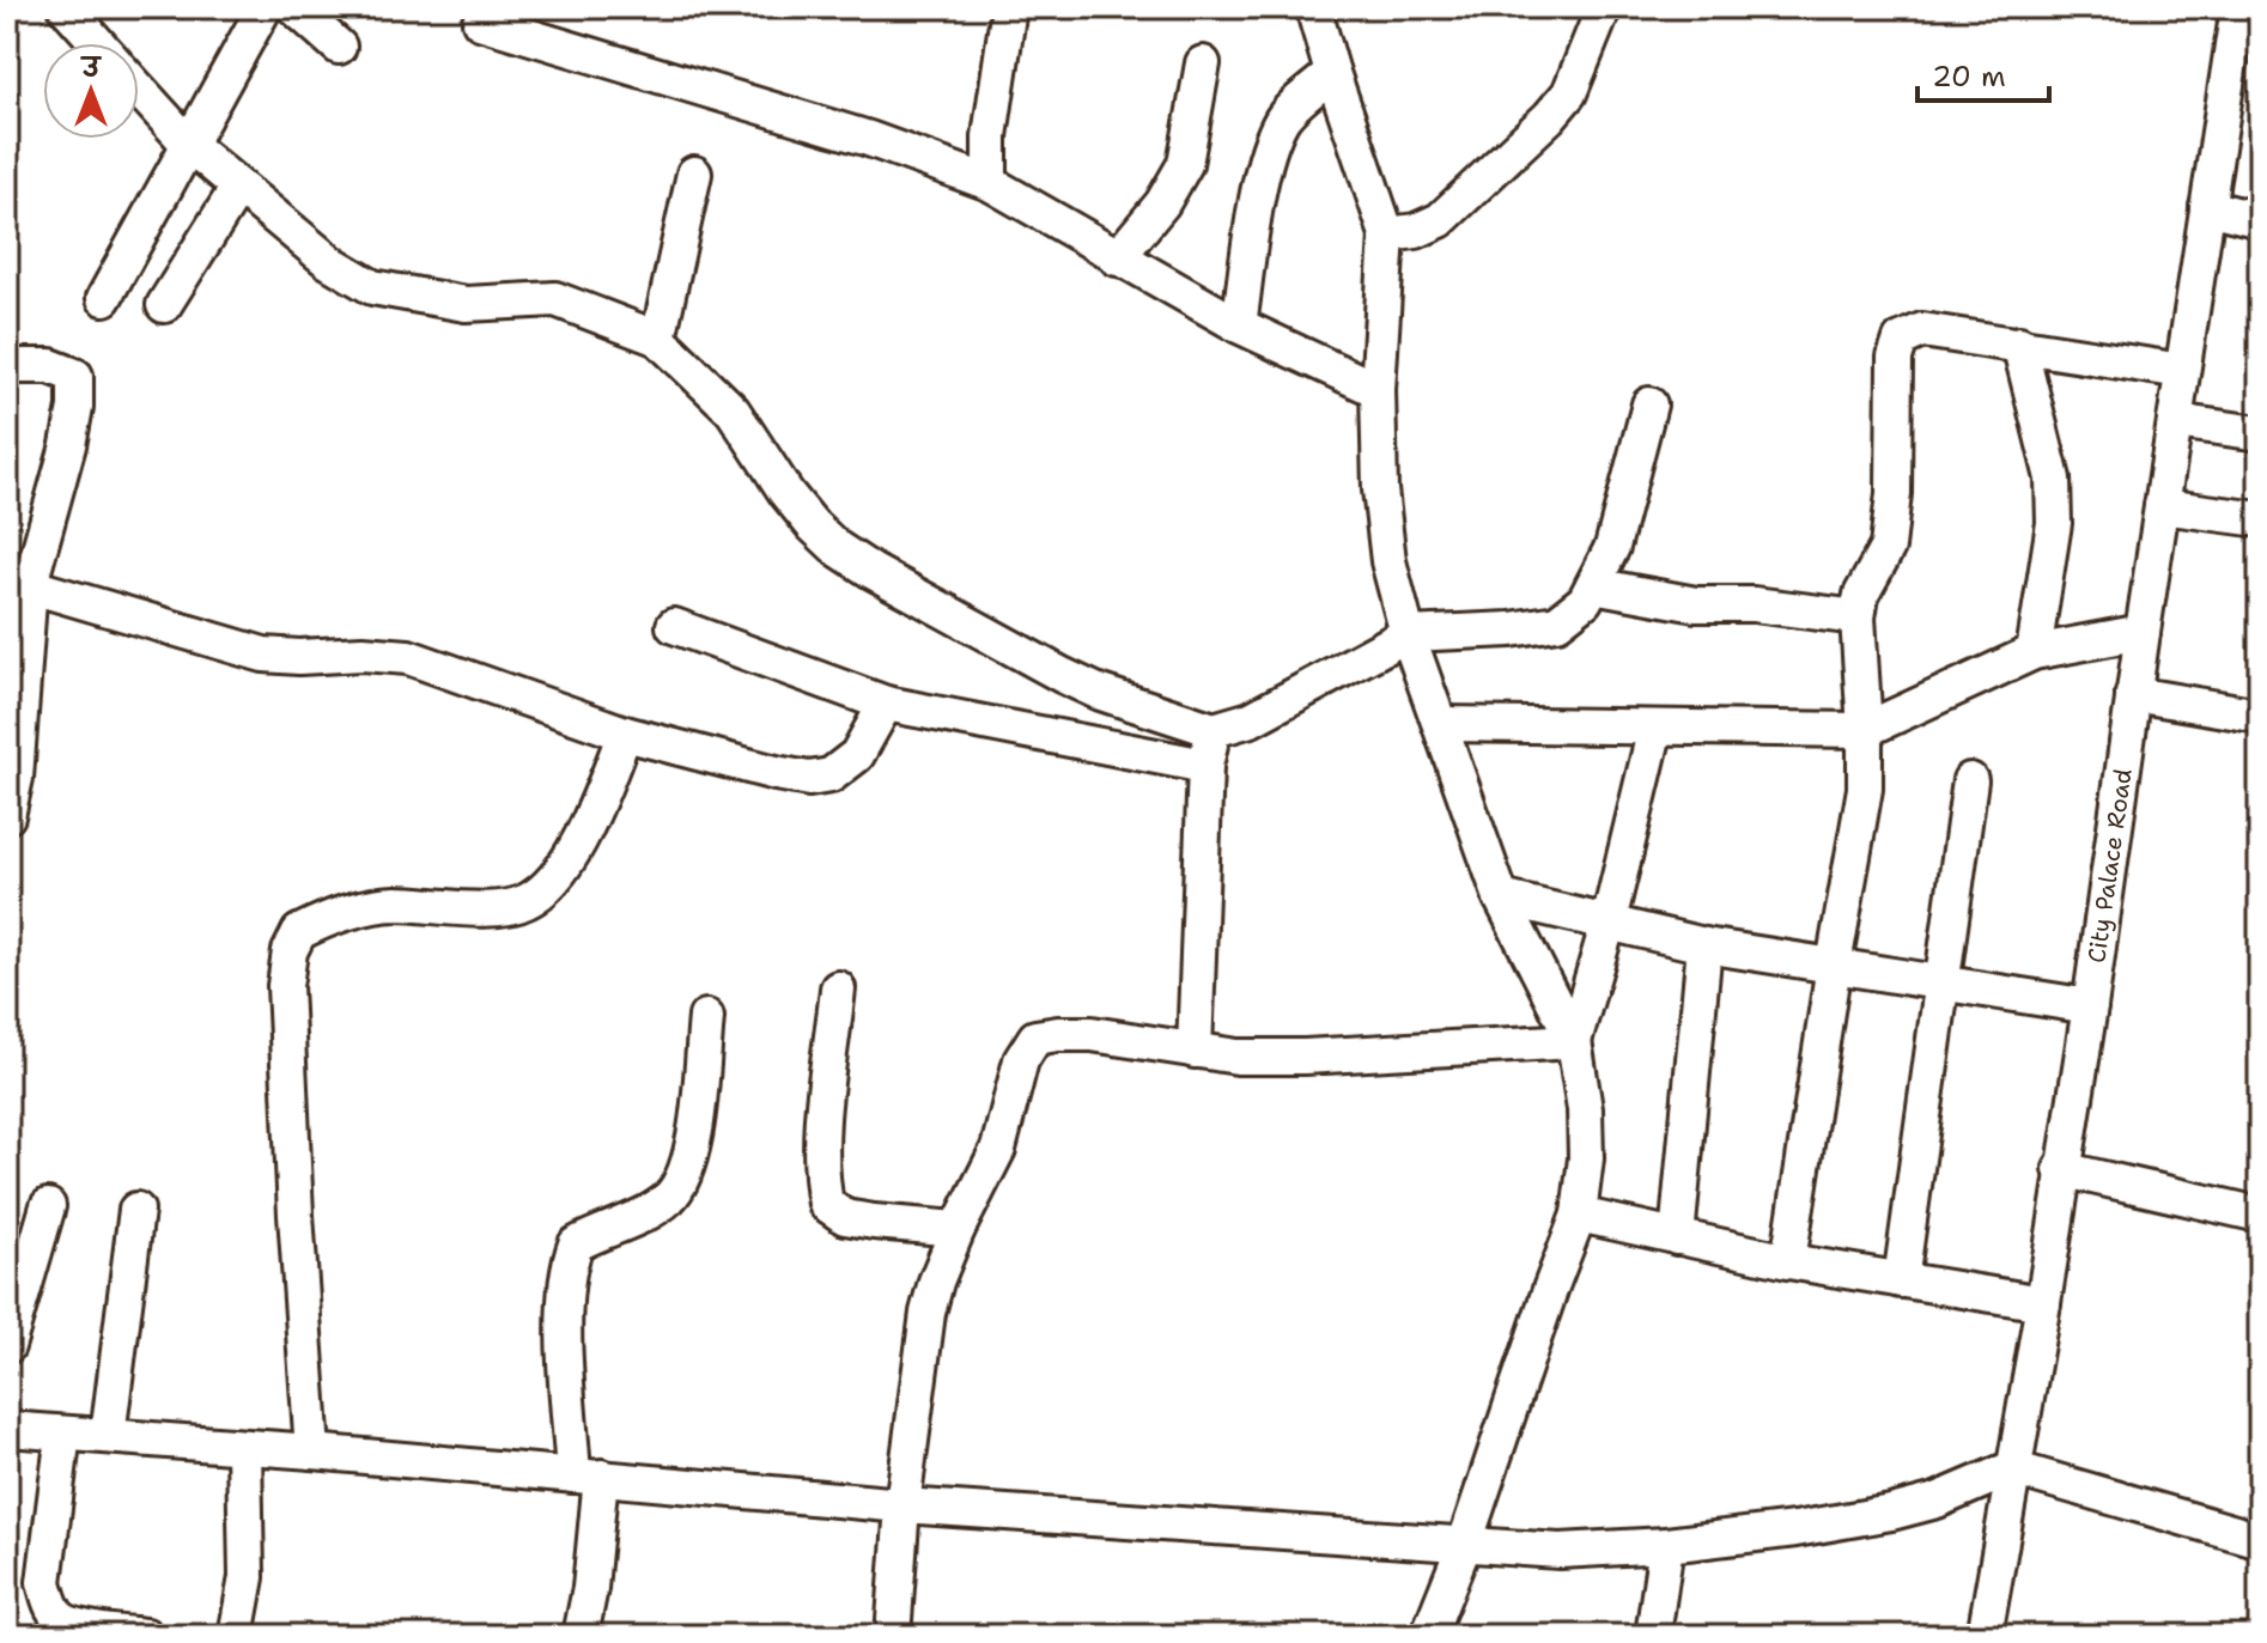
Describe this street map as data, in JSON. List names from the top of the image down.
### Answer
{
  "streets": {
    "street": ["City Palace Road"]
  },
  "scale_bar": "20 m",
  "north": "top"
}
